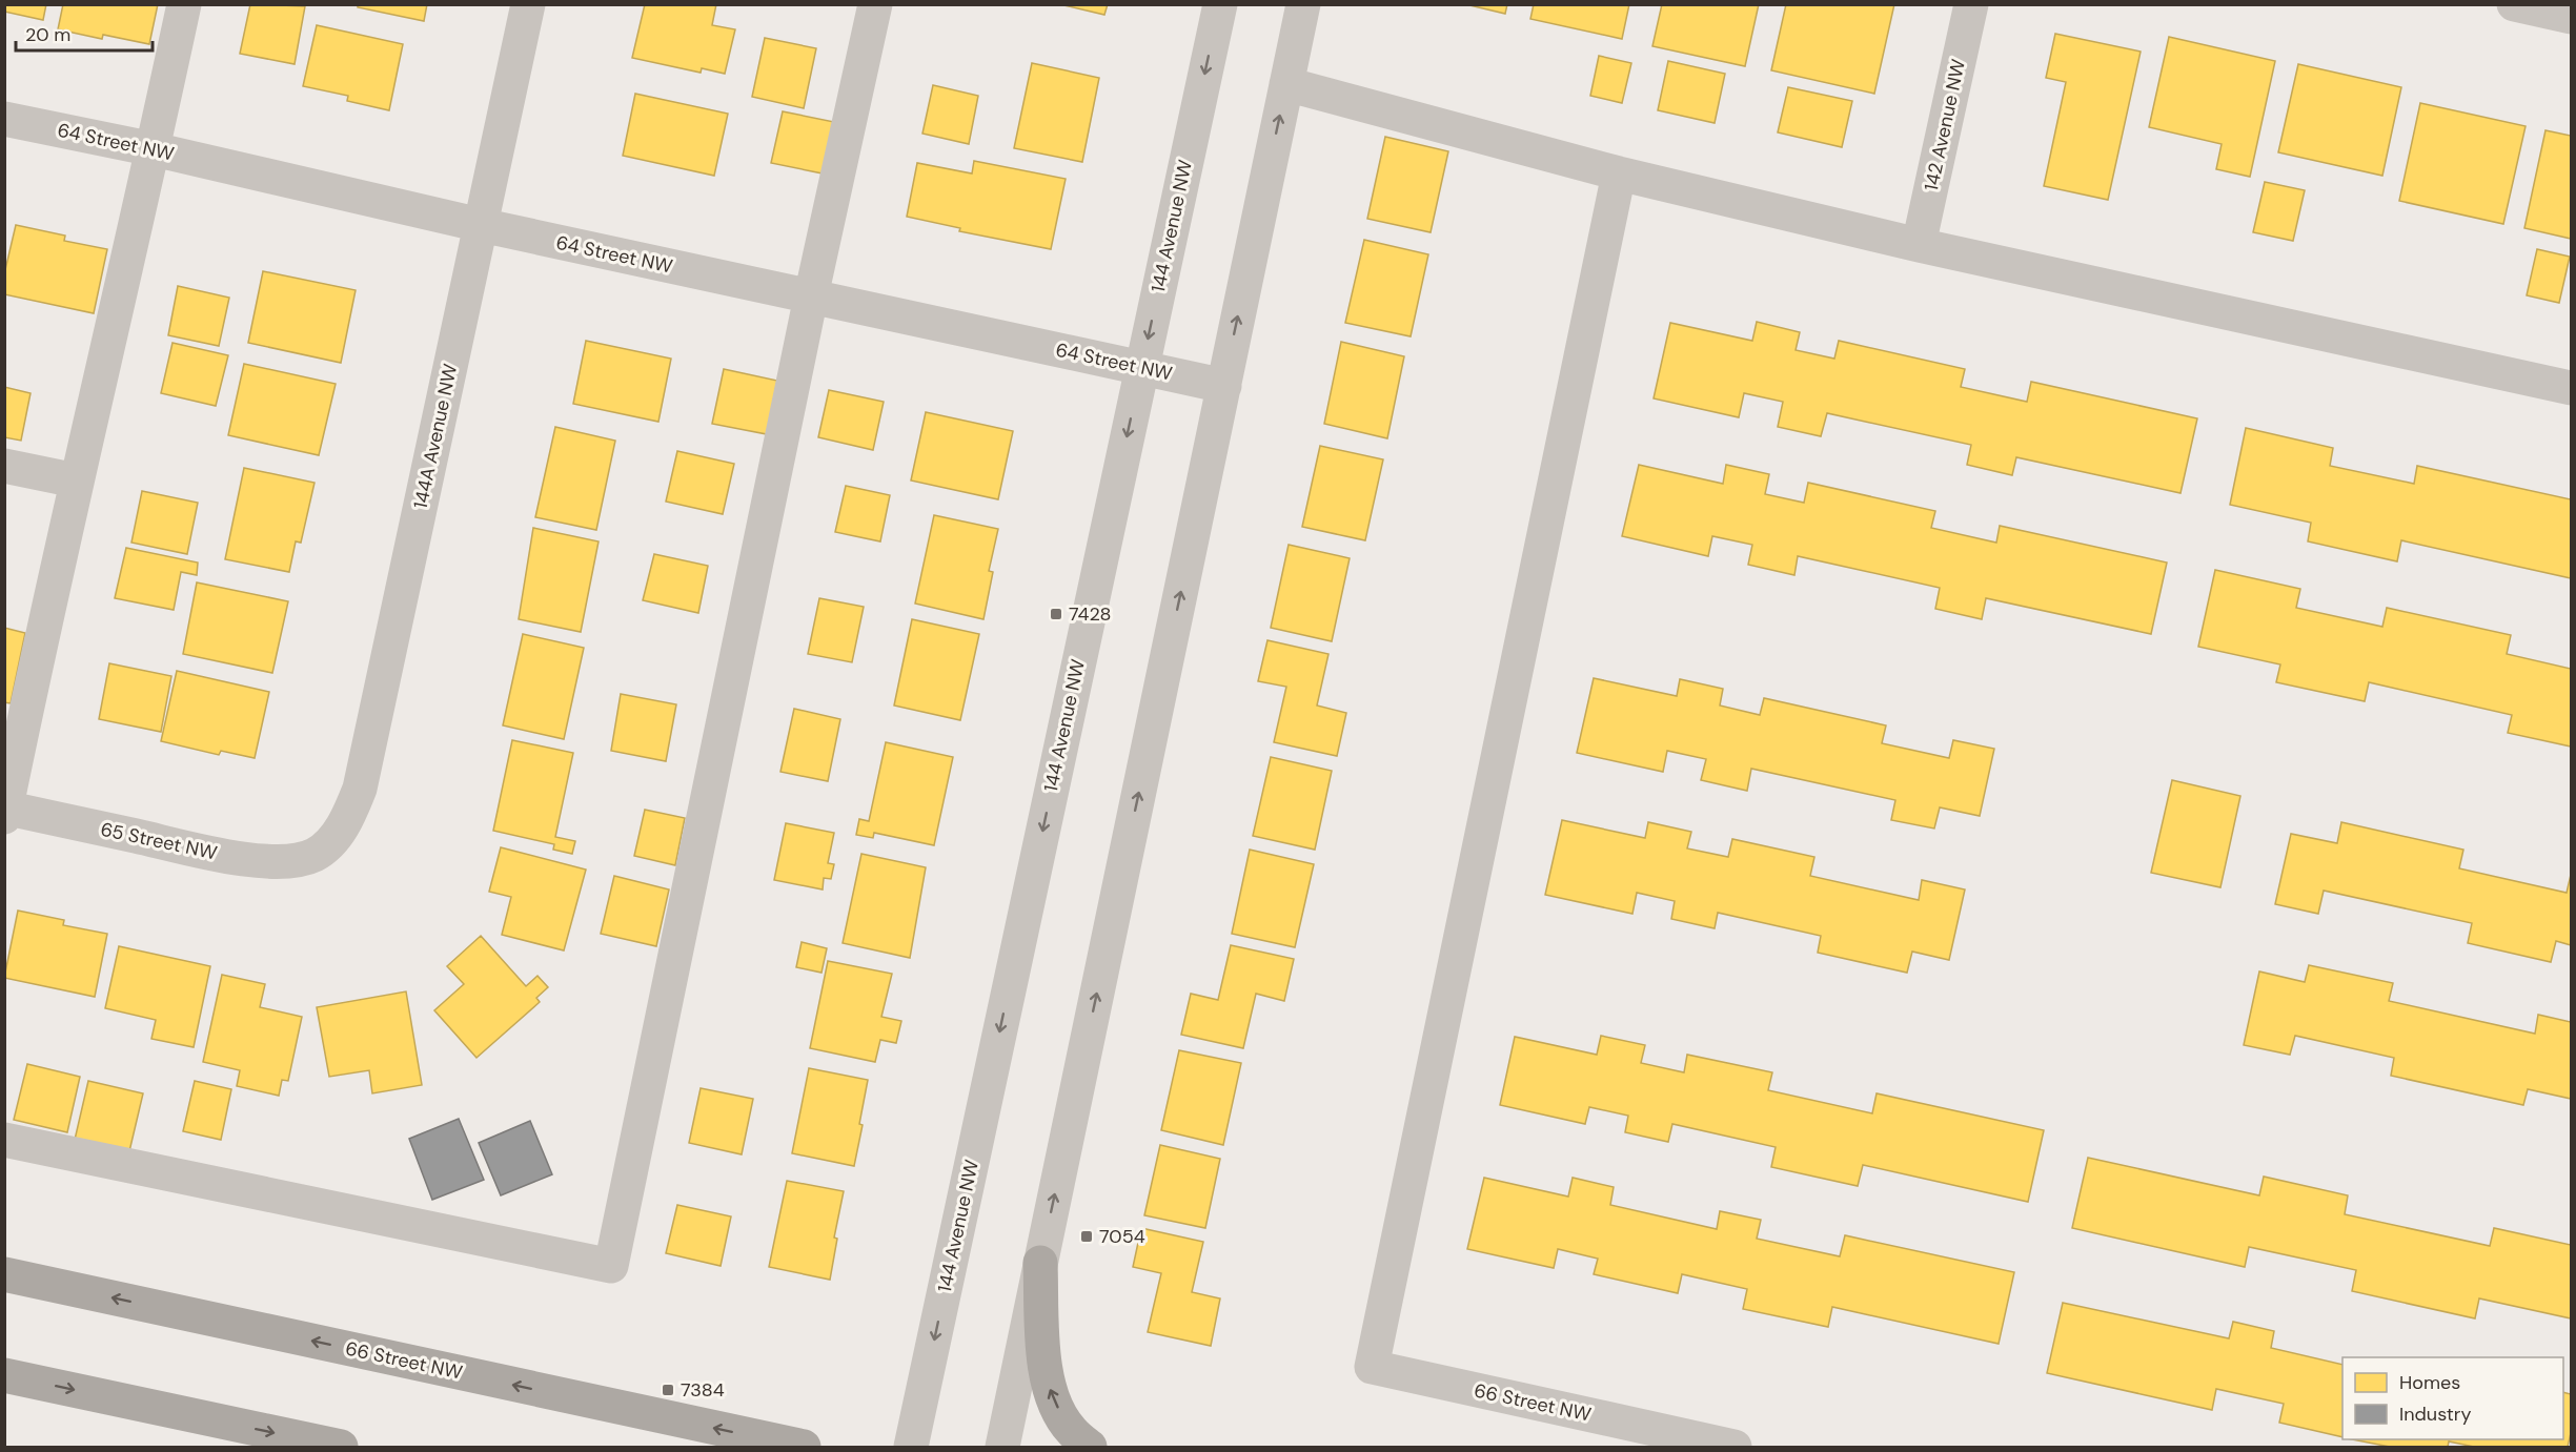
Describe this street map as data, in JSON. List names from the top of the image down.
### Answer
{
  "streets": {
    "main road": ["66 Street NW"],
    "street": [
      "142 Avenue NW",
      "64 Street NW",
      "144 Avenue NW",
      "144A Avenue NW",
      "65 Street NW"
    ]
  },
  "crossings": [
    ["64 Street NW", "144 Avenue NW"],
    ["64 Street NW", "144A Avenue NW"],
    ["144A Avenue NW", "65 Street NW"]
  ],
  "places": {
    "transit": ["7428", "7054", "7384"]
  },
  "legend": ["Homes", "Industry"],
  "scale_bar": "20 m"
}
